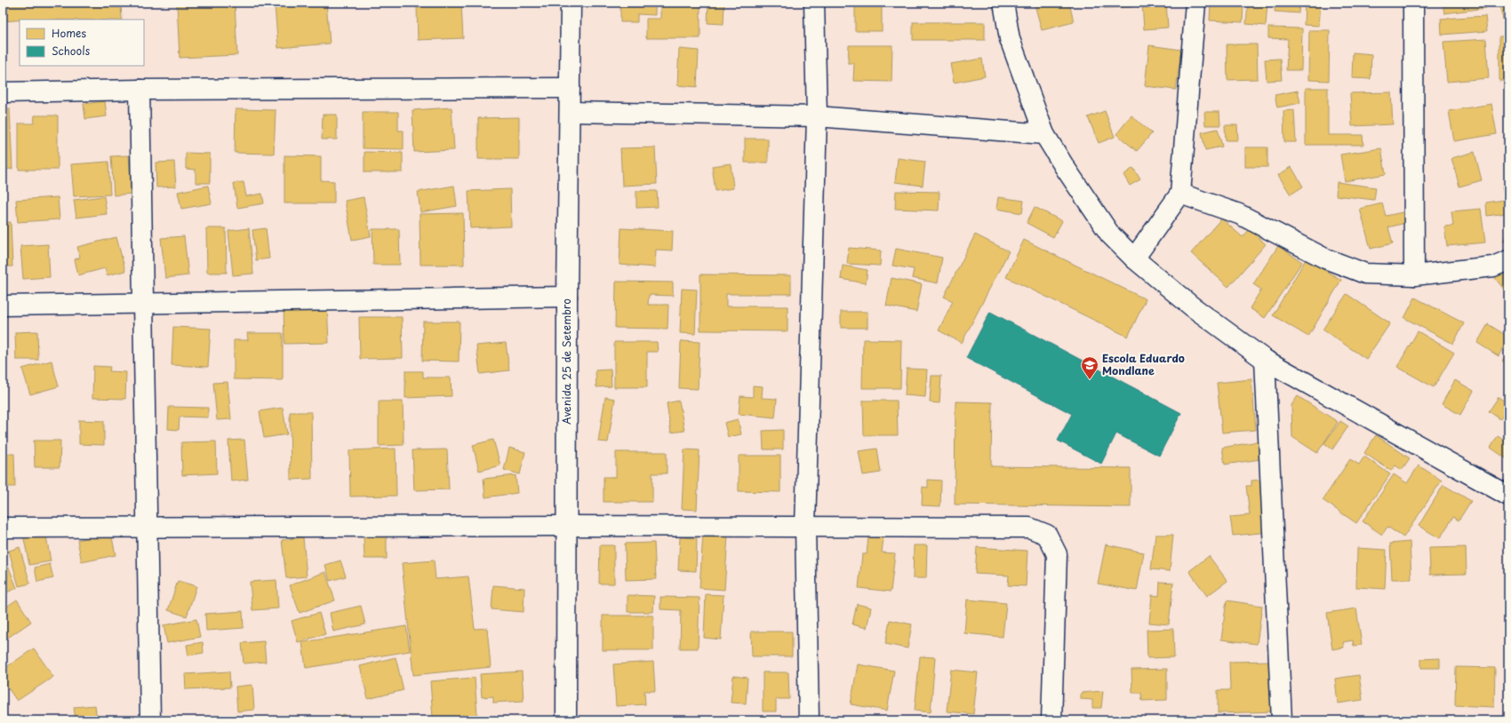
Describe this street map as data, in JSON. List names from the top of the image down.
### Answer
{
  "streets": {
    "street": ["Avenida 25 de Setembro"]
  },
  "places": {
    "school or university": ["Escola Eduardo Mondlane"]
  },
  "legend": ["Homes", "Schools"]
}
